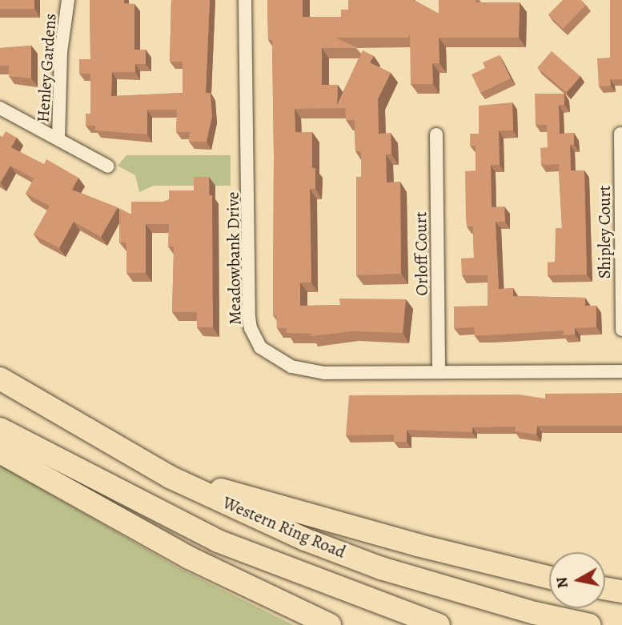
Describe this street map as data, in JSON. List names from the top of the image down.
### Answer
{
  "streets": {
    "highway": ["Western Ring Road"],
    "street": [
      "Henley Gardens",
      "Shipley Court",
      "Orloff Court",
      "Meadowbank Drive"
    ]
  },
  "crossings": [
    ["Orloff Court", "Meadowbank Drive"]
  ],
  "north": "left"
}
